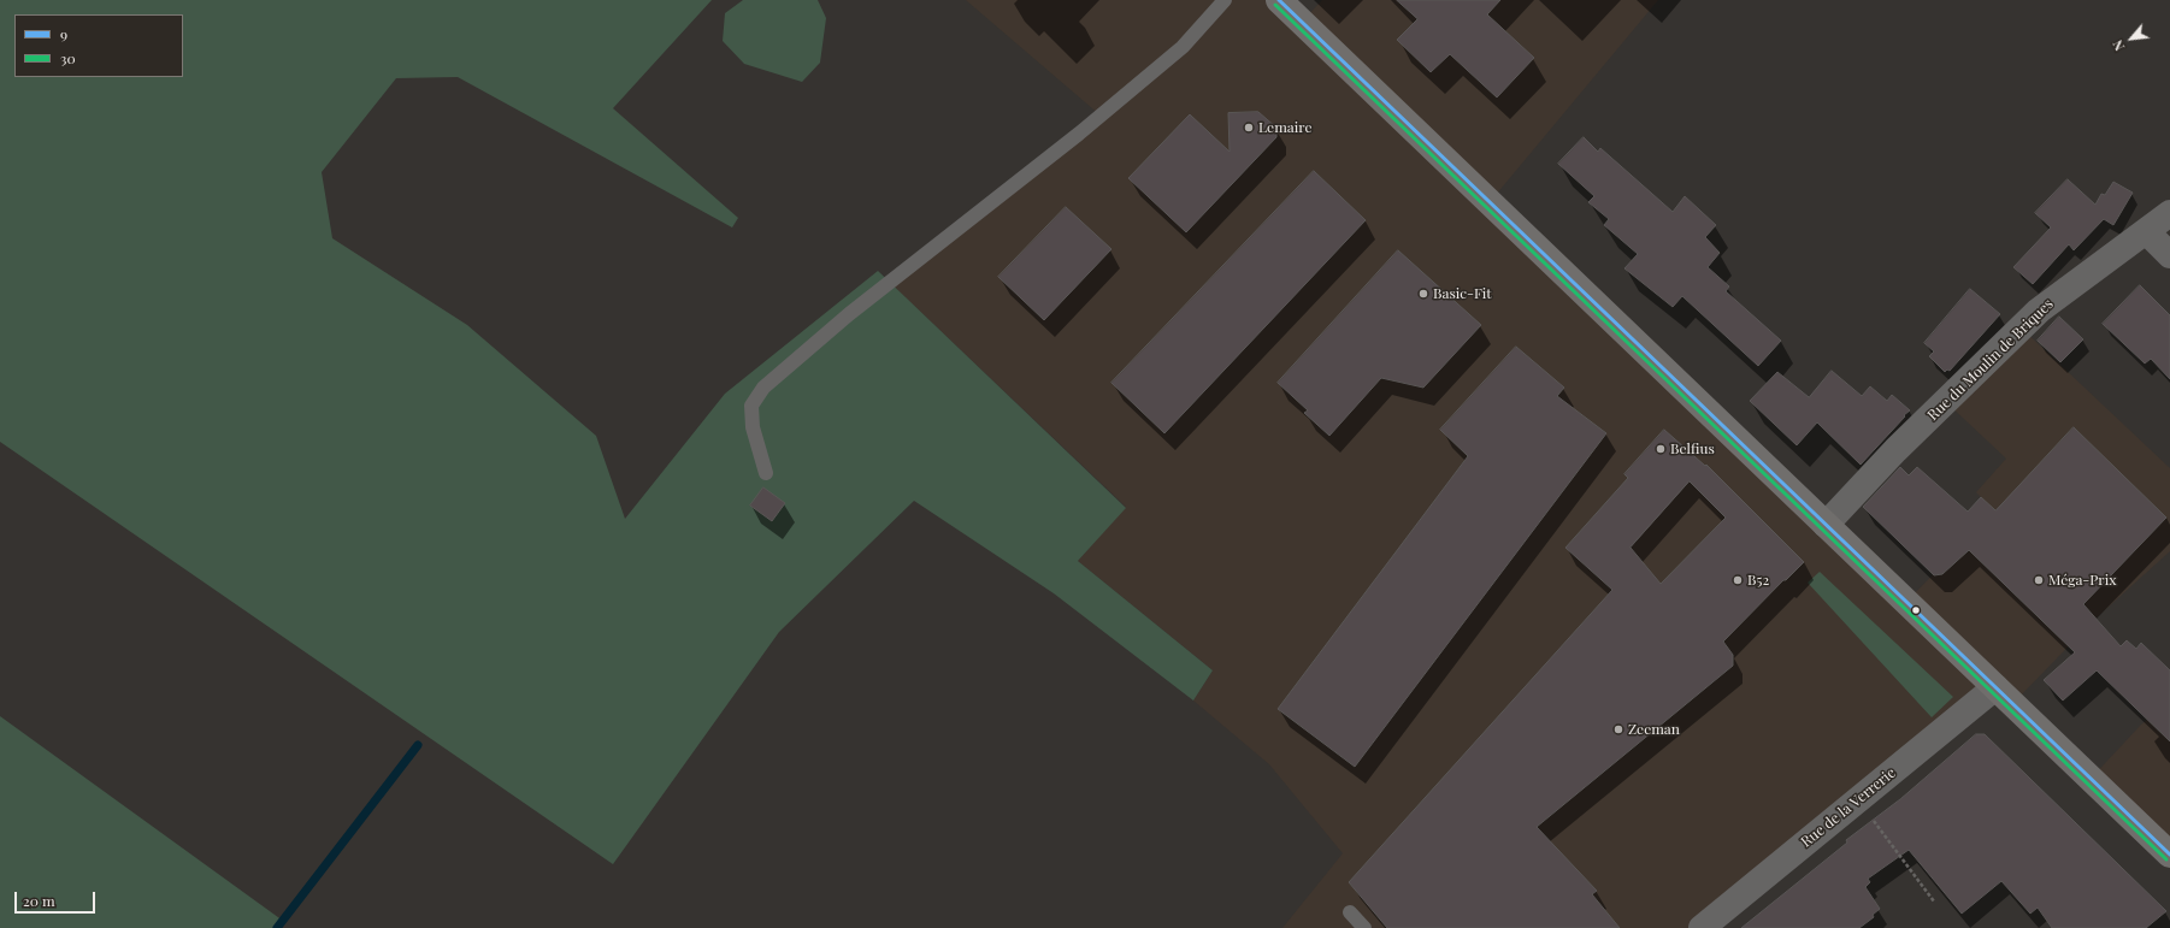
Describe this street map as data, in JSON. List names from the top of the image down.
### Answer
{
  "streets": {
    "street": ["Rue du Moulin de Briques", "Rue de la Verrerie"]
  },
  "places": [
    "Lemaire",
    "Basic-Fit",
    "Belfius",
    "B52",
    "Méga-Prix",
    "Zeeman"
  ],
  "lines": ["transit line 9", "transit line 30"],
  "legend": ["9", "30"],
  "scale_bar": "20 m",
  "north": "bottom left"
}
